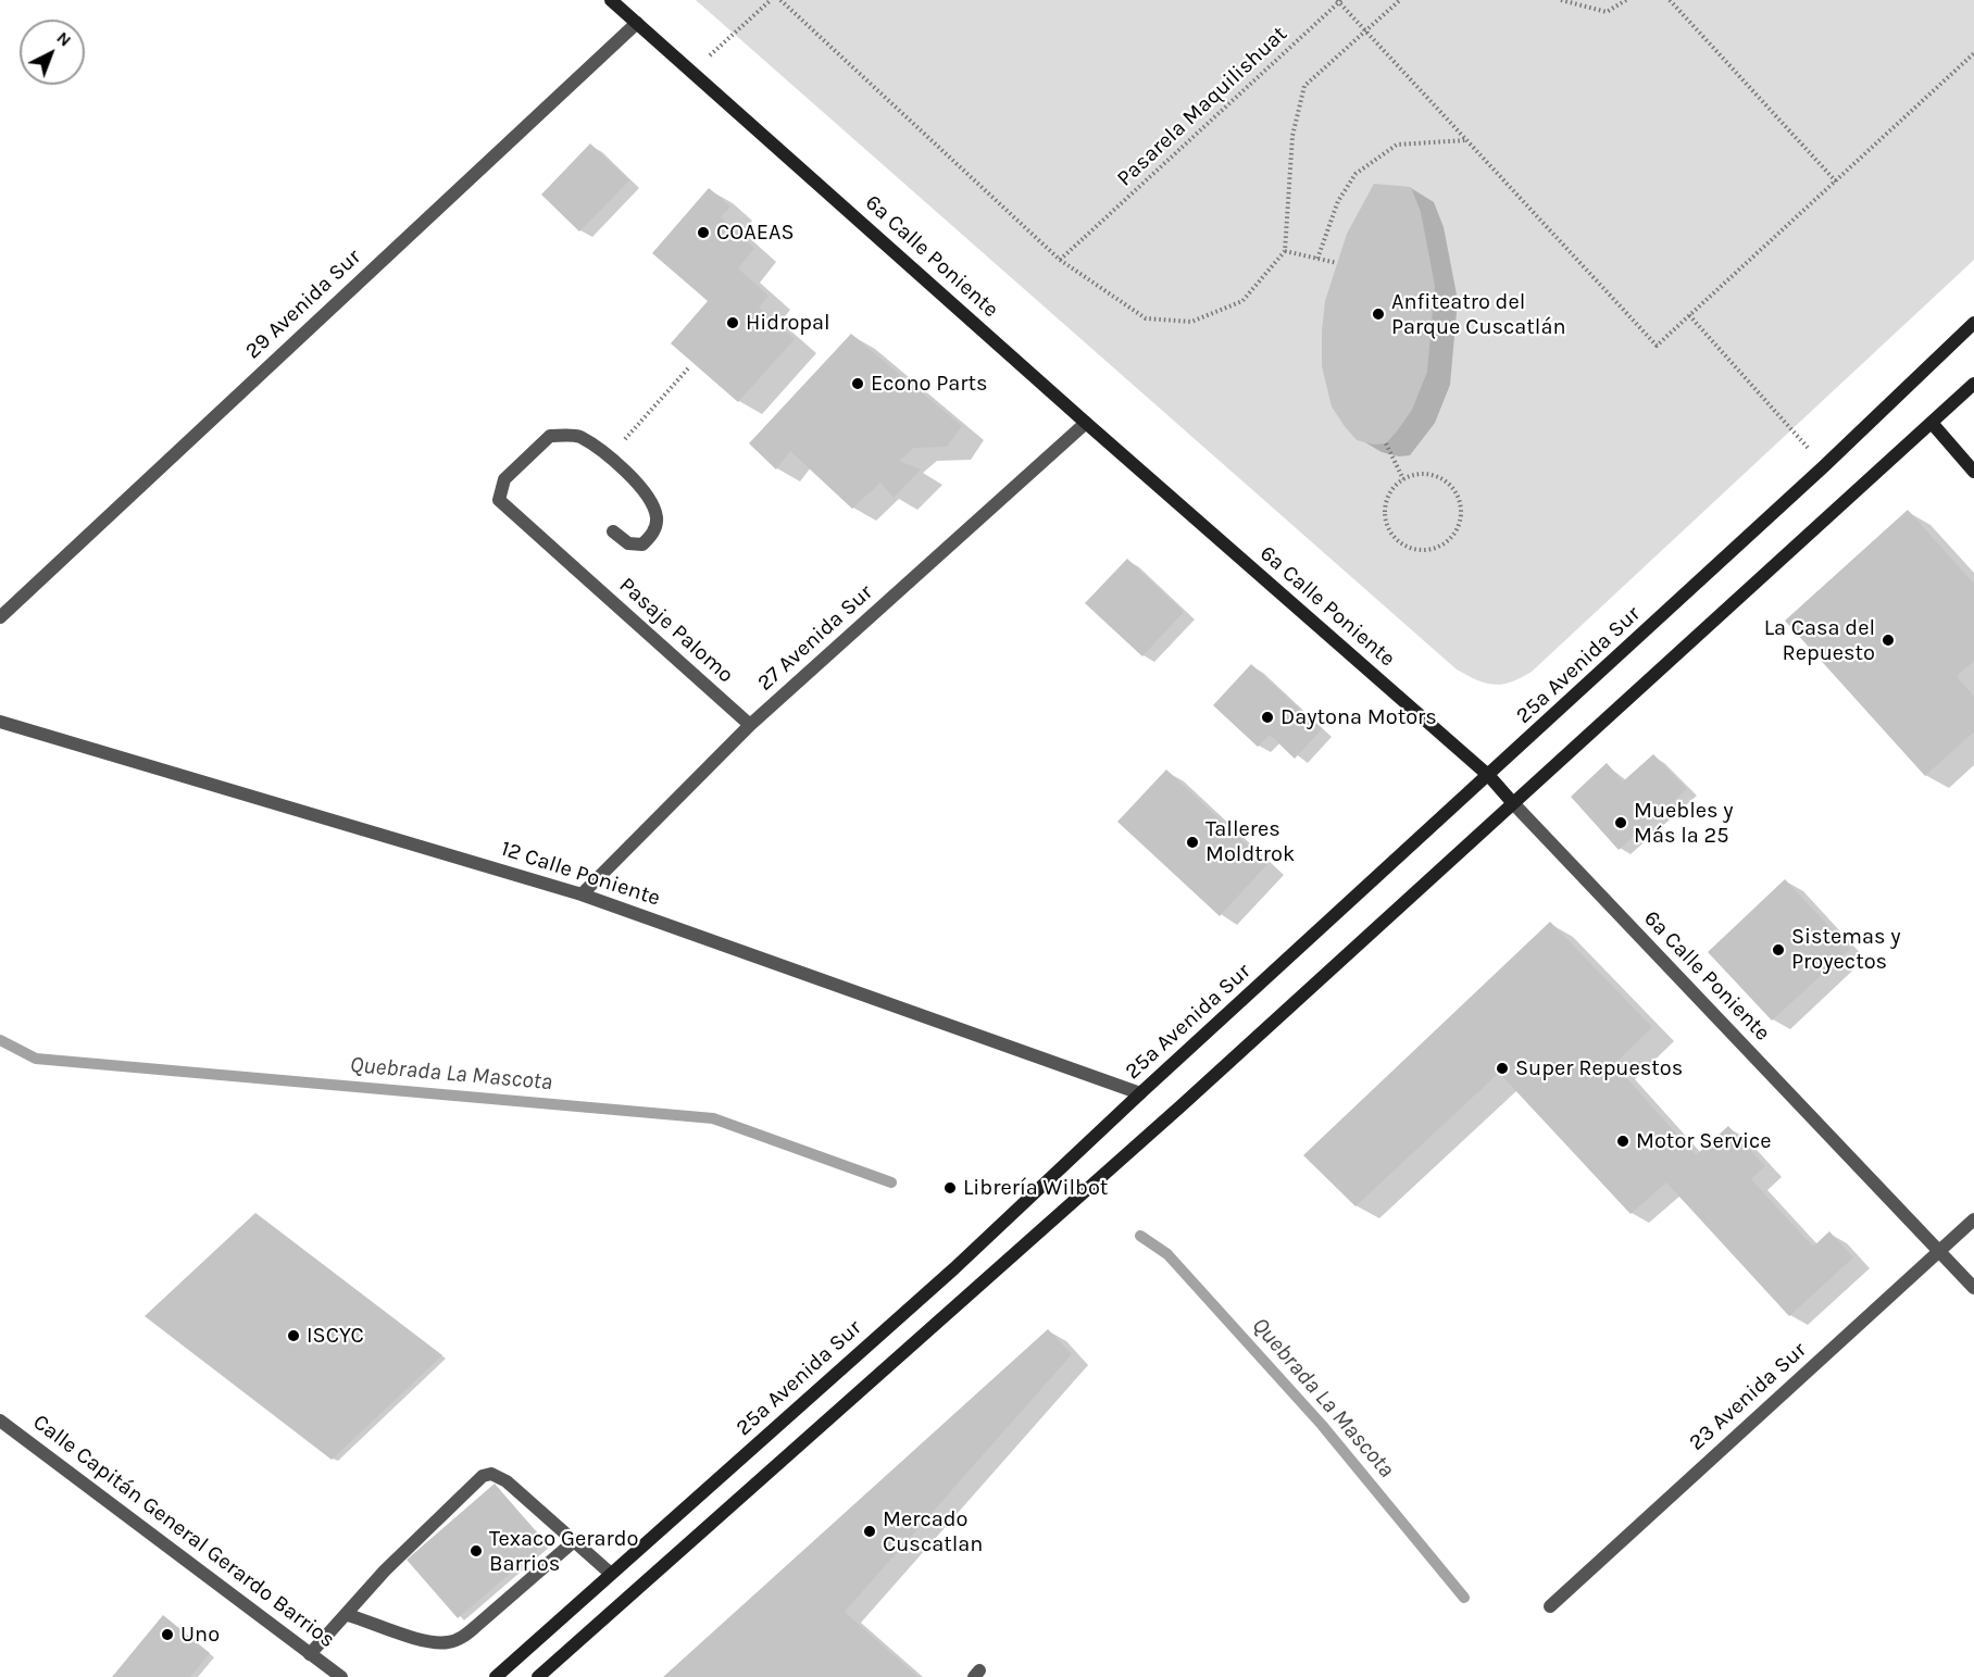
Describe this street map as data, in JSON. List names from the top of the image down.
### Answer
{
  "streets": {
    "street": [
      "6a Calle Poniente",
      "29 Avenida Sur",
      "Pasaje Palomo",
      "27 Avenida Sur",
      "25a Avenida Sur",
      "12 Calle Poniente",
      "23 Avenida Sur",
      "Calle Capitán General Gerardo Barrios"
    ],
    "path": ["Pasarela Maquilishuat"]
  },
  "crossings": [
    ["6a Calle Poniente", "29 Avenida Sur"],
    ["6a Calle Poniente", "27 Avenida Sur"],
    ["6a Calle Poniente", "25a Avenida Sur"],
    ["6a Calle Poniente", "23 Avenida Sur"],
    ["Pasaje Palomo", "27 Avenida Sur"],
    ["27 Avenida Sur", "12 Calle Poniente"],
    ["25a Avenida Sur", "12 Calle Poniente"]
  ],
  "water": ["Quebrada La Mascota"],
  "places": [
    "COAEAS",
    "Anfiteatro del Parque Cuscatlán",
    "Hidropal",
    "Econo Parts",
    "La Casa del Repuesto",
    "Daytona Motors",
    "Muebles y Más la 25",
    "Talleres Moldtrok",
    "Sistemas y Proyectos",
    "Super Repuestos",
    "Motor Service",
    "Librería Wilbot",
    "ISCYC",
    "Mercado Cuscatlan",
    "Texaco Gerardo Barrios",
    "Uno"
  ],
  "north": "top right"
}
